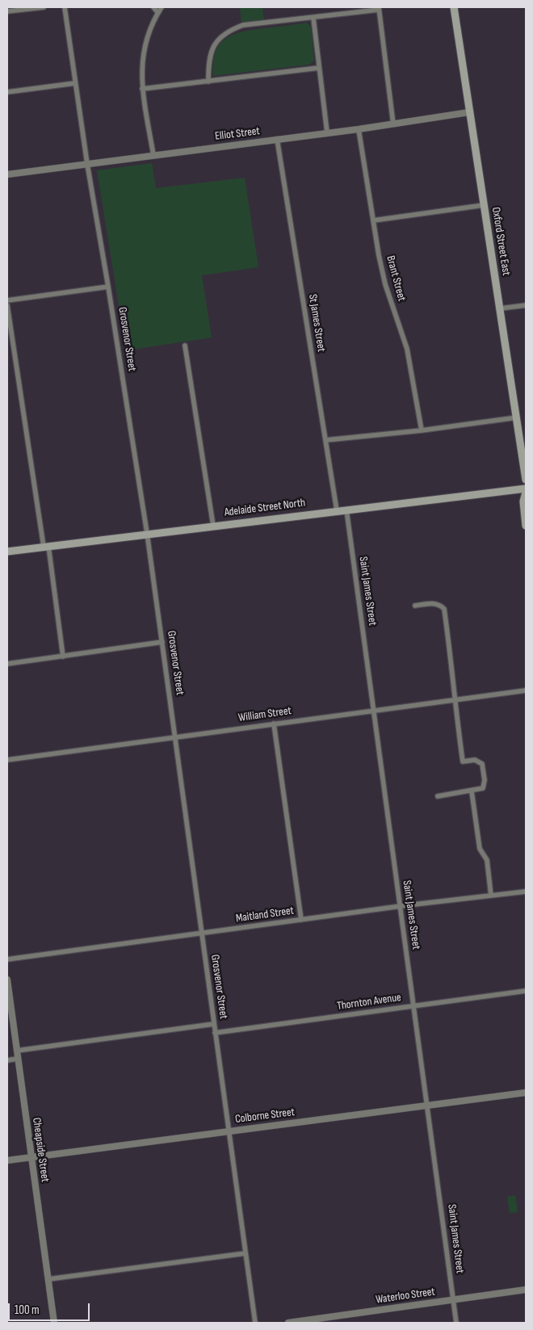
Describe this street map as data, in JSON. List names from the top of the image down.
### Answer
{
  "streets": {
    "main road": ["Oxford Street East", "Adelaide Street North"],
    "street": [
      "Elliot Street",
      "Brant Street",
      "St James Street",
      "Grosvenor Street",
      "Saint James Street",
      "William Street",
      "Maitland Street",
      "Thornton Avenue",
      "Colborne Street",
      "Cheapside Street",
      "Waterloo Street"
    ]
  },
  "crossings": [
    ["Elliot Street", "Oxford Street East"],
    ["Elliot Street", "Brant Street"],
    ["Elliot Street", "St James Street"],
    ["Elliot Street", "Grosvenor Street"],
    ["St James Street", "Adelaide Street North"],
    ["Grosvenor Street", "Adelaide Street North"],
    ["Grosvenor Street", "William Street"],
    ["Grosvenor Street", "Maitland Street"],
    ["Grosvenor Street", "Thornton Avenue"],
    ["Grosvenor Street", "Colborne Street"],
    ["Adelaide Street North", "Saint James Street"],
    ["Saint James Street", "William Street"],
    ["Saint James Street", "Maitland Street"],
    ["Saint James Street", "Thornton Avenue"],
    ["Saint James Street", "Colborne Street"],
    ["Saint James Street", "Waterloo Street"],
    ["Colborne Street", "Cheapside Street"]
  ],
  "scale_bar": "100 m"
}
